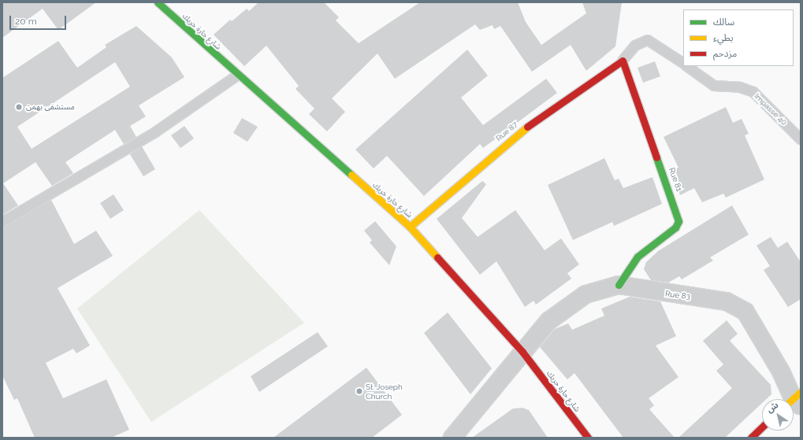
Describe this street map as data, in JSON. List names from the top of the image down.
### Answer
{
  "streets": {
    "street": [
      "شارع حارة حريك",
      "Rue 87",
      "Rue 81",
      "Rue 83"
    ],
    "lane": ["Impasse 40"]
  },
  "crossings": [
    ["شارع حارة حريك", "Rue 87"],
    ["شارع حارة حريك", "Rue 83"],
    ["Impasse 40", "Rue 87"],
    ["Impasse 40", "Rue 81"],
    ["Rue 87", "Rue 81"],
    ["Rue 81", "Rue 83"]
  ],
  "places": ["مستشفى بهمن", "St. Joseph Church"],
  "legend": ["سالك", "بطيء", "مزدحم"],
  "scale_bar": "20 m",
  "north": "top left"
}
